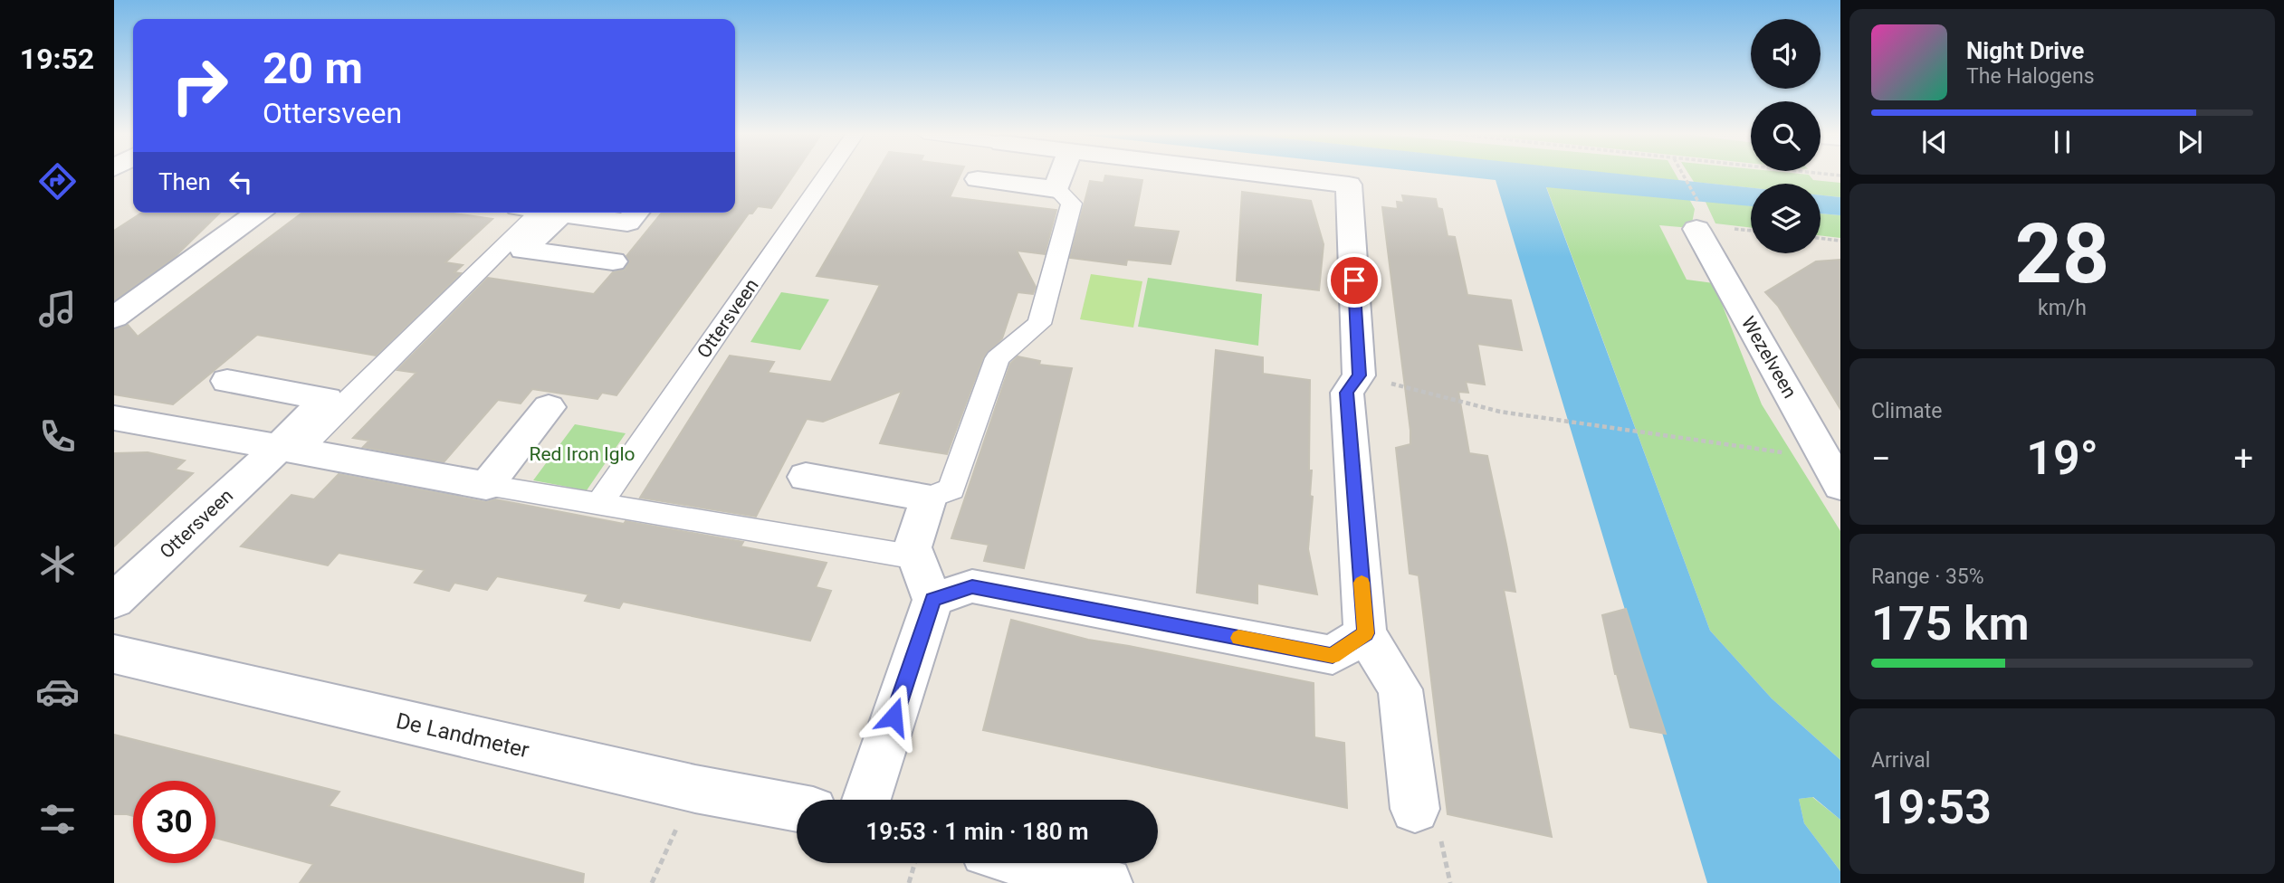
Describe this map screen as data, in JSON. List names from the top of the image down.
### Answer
{
  "streets": {
    "street": ["Ottersveen", "Wezelveen", "De Landmeter"]
  },
  "parks": ["Red Iron Iglo"],
  "page": {
    "tabs": "19:52",
    "turn": ["20 m", "Ottersveen"],
    "song": ["Night Drive", "The Halogens"],
    "then": "Then",
    "tile": [
      ["28", "km/h"],
      "Climate",
      ["Range · 35%", "175 km"],
      ["Arrival", "19:53"]
    ],
    "heat": ["−", "19°", "+"],
    "limit": "30",
    "trip": "19:53 · 1 min · 180 m"
  }
}
